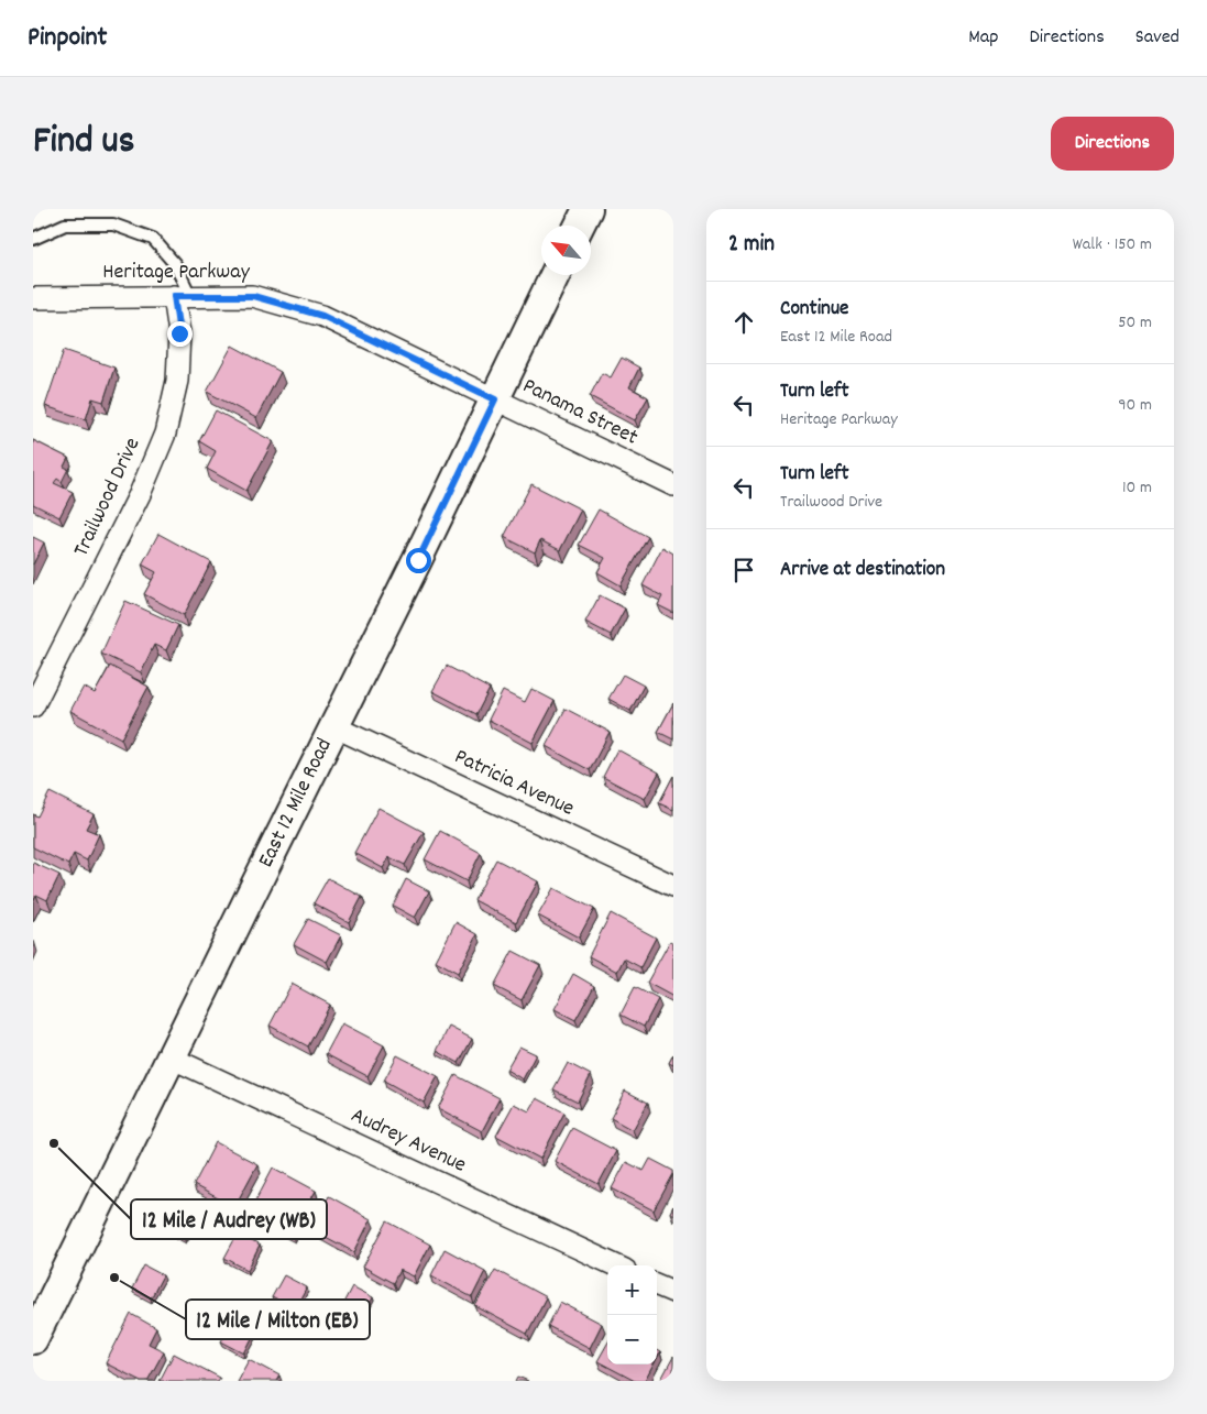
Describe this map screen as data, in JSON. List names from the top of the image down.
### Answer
{
  "streets": {
    "main road": ["East 12 Mile Road"],
    "street": [
      "Heritage Parkway",
      "Panama Street",
      "Trailwood Drive",
      "Patricia Avenue",
      "Audrey Avenue"
    ]
  },
  "crossings": [
    ["Heritage Parkway", "Panama Street"],
    ["Heritage Parkway", "Trailwood Drive"],
    ["Heritage Parkway", "East 12 Mile Road"],
    ["Panama Street", "East 12 Mile Road"],
    ["Patricia Avenue", "East 12 Mile Road"],
    ["East 12 Mile Road", "Audrey Avenue"]
  ],
  "places": ["12 Mile / Audrey (WB)", "12 Mile / Milton (EB)"],
  "north": "top left",
  "page": {
    "header": "Pinpoint",
    "nav": ["Map", "Directions", "Saved"],
    "title": "Find us",
    "buttons": "Directions",
    "heading": ["2 min", "Walk · 150 m"],
    "list": [
      ["Continue", "East 12 Mile Road", "50 m"],
      ["Turn left", "Heritage Parkway", "90 m"],
      ["Turn left", "Trailwood Drive", "10 m"],
      "Arrive at destination"
    ],
    "map_buttons": ["+", "−"]
  }
}
